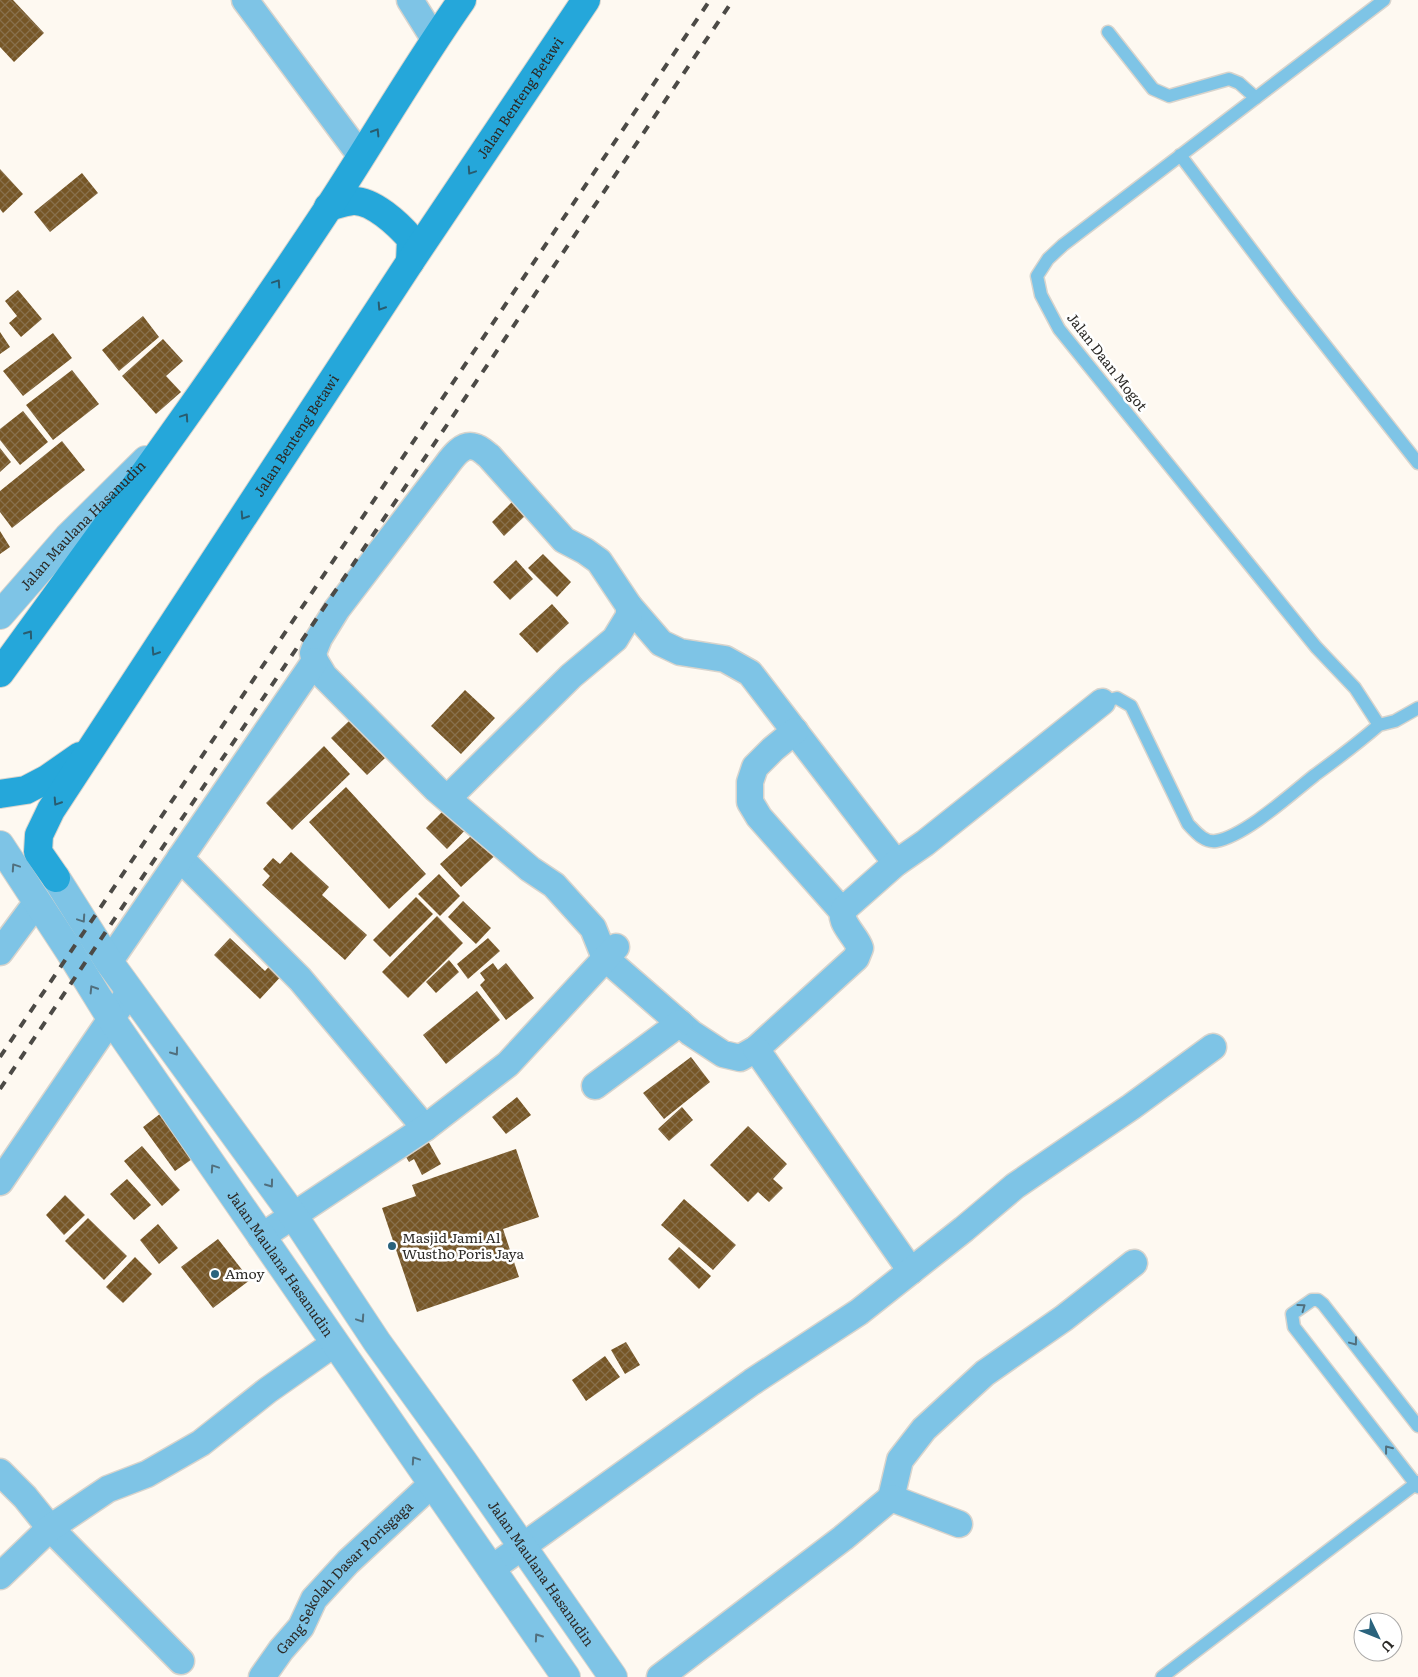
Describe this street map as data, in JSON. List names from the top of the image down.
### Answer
{
  "streets": {
    "main road": ["Jalan Benteng Betawi"],
    "street": ["Jalan Maulana Hasanudin", "Gang Sekolah Dasar Porisgaga"],
    "lane": ["Jalan Daan Mogot"]
  },
  "crossings": [
    ["Jalan Benteng Betawi", "Jalan Maulana Hasanudin"],
    ["Jalan Maulana Hasanudin", "Gang Sekolah Dasar Porisgaga"]
  ],
  "places": ["Masjid Jami Al Wustho Poris Jaya", "Amoy"],
  "north": "bottom right"
}
